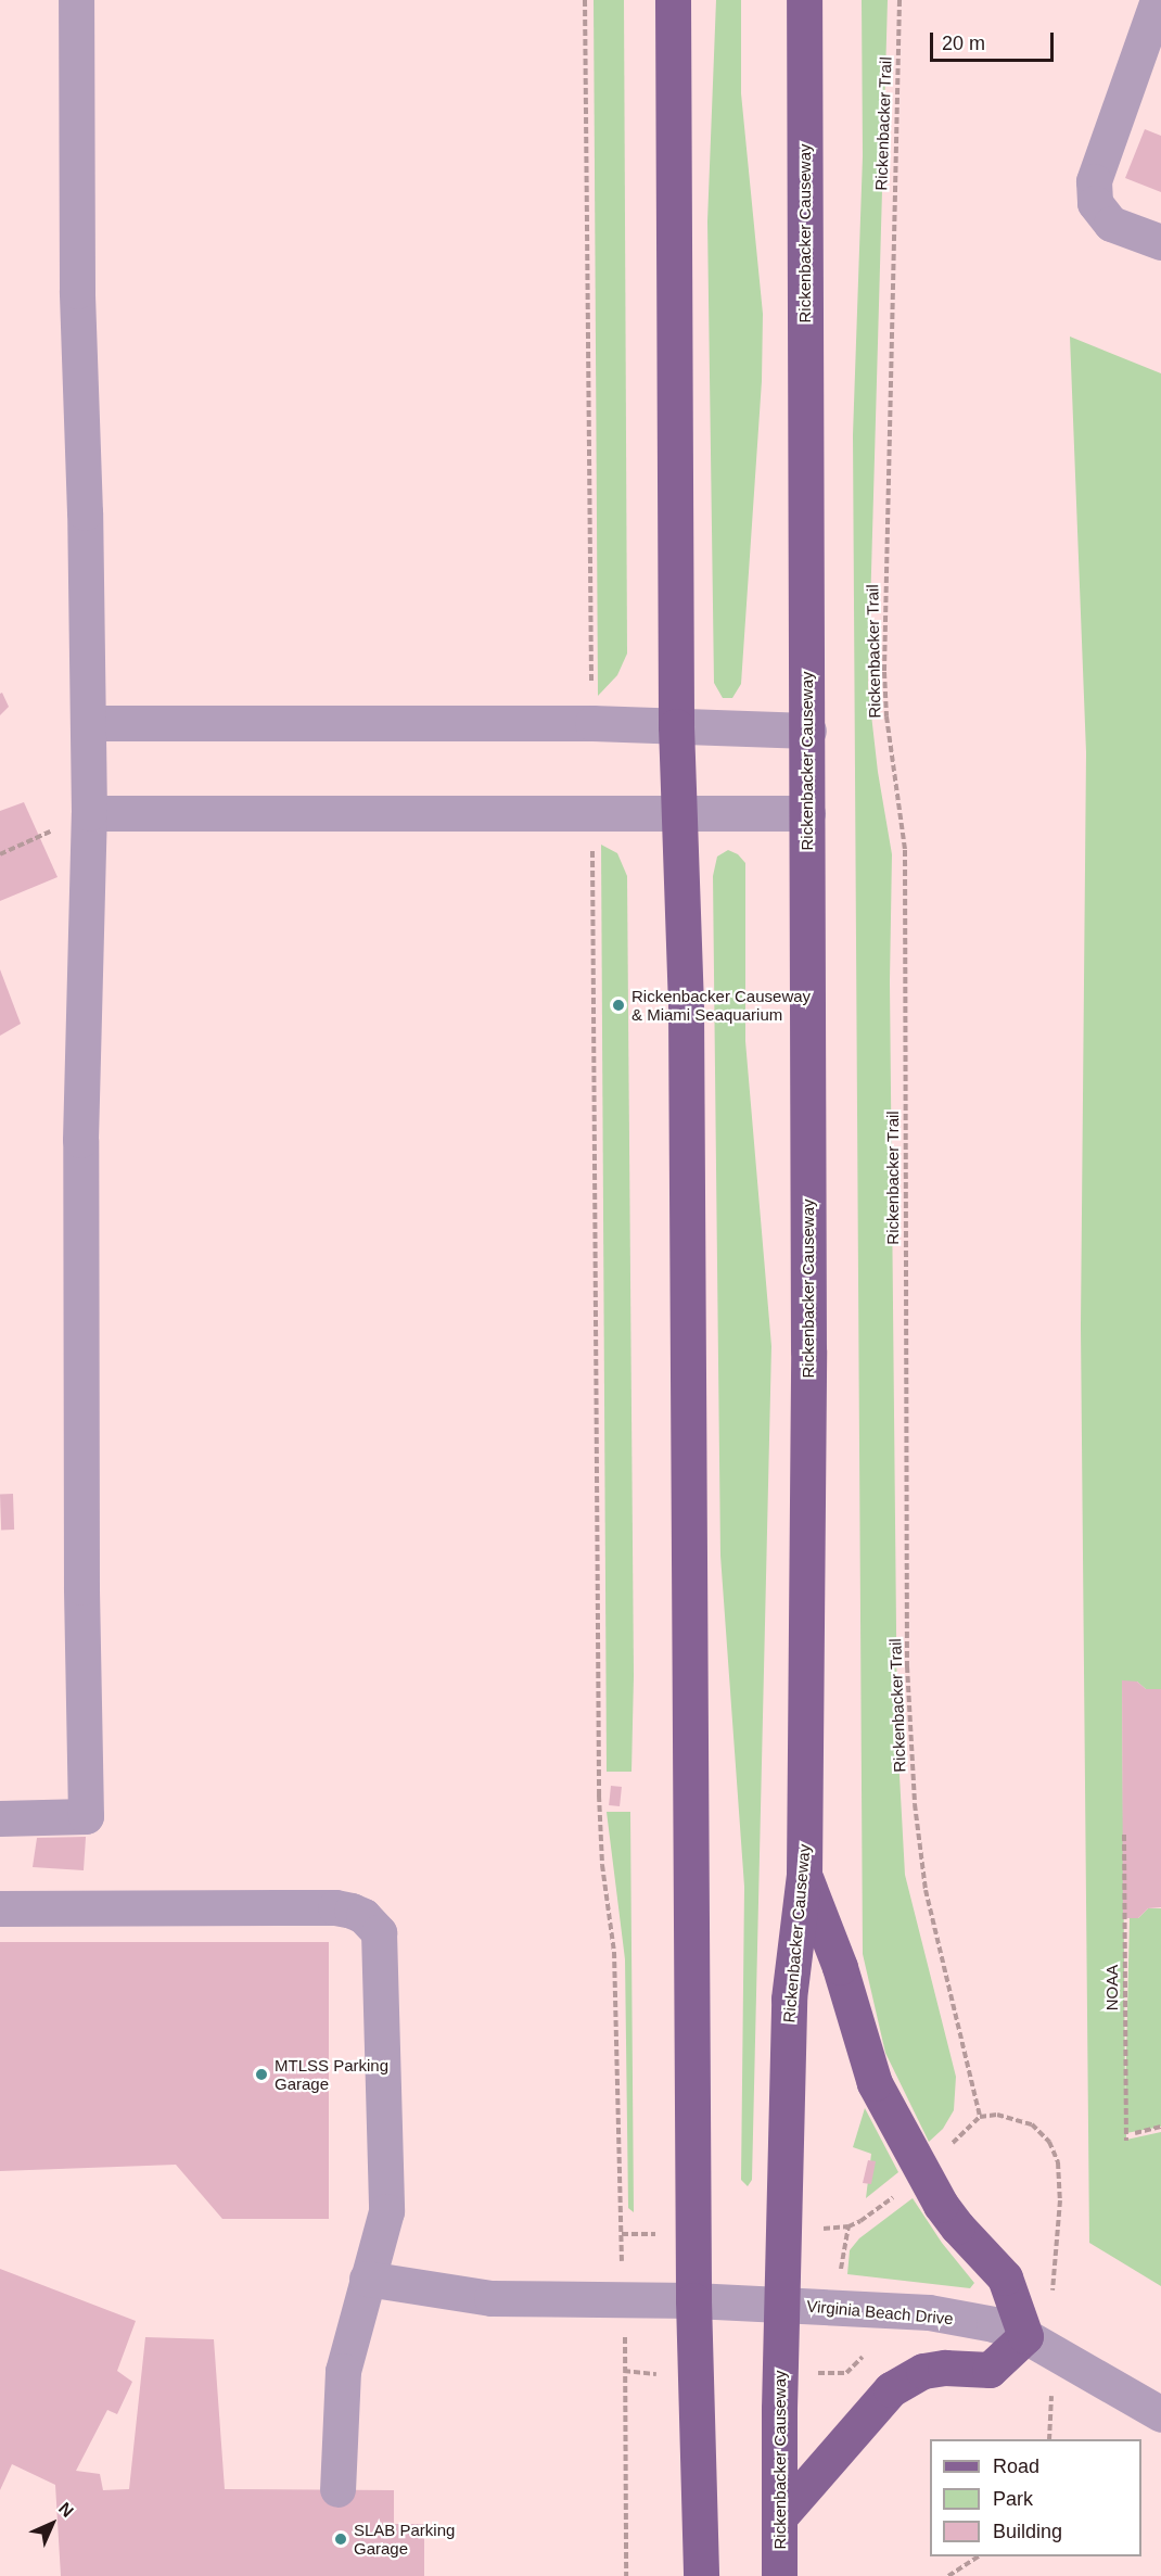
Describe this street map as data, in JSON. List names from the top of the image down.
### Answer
{
  "streets": {
    "main road": ["Rickenbacker Causeway"],
    "street": ["Virginia Beach Drive"],
    "path": ["Rickenbacker Trail", "NOAA"]
  },
  "crossings": [
    ["Rickenbacker Causeway", "Virginia Beach Drive"]
  ],
  "places": ["Rickenbacker Causeway & Miami Seaquarium", "MTLSS Parking Garage", "SLAB Parking Garage"],
  "legend": ["Road", "Park", "Building"],
  "scale_bar": "20 m",
  "north": "top right"
}
